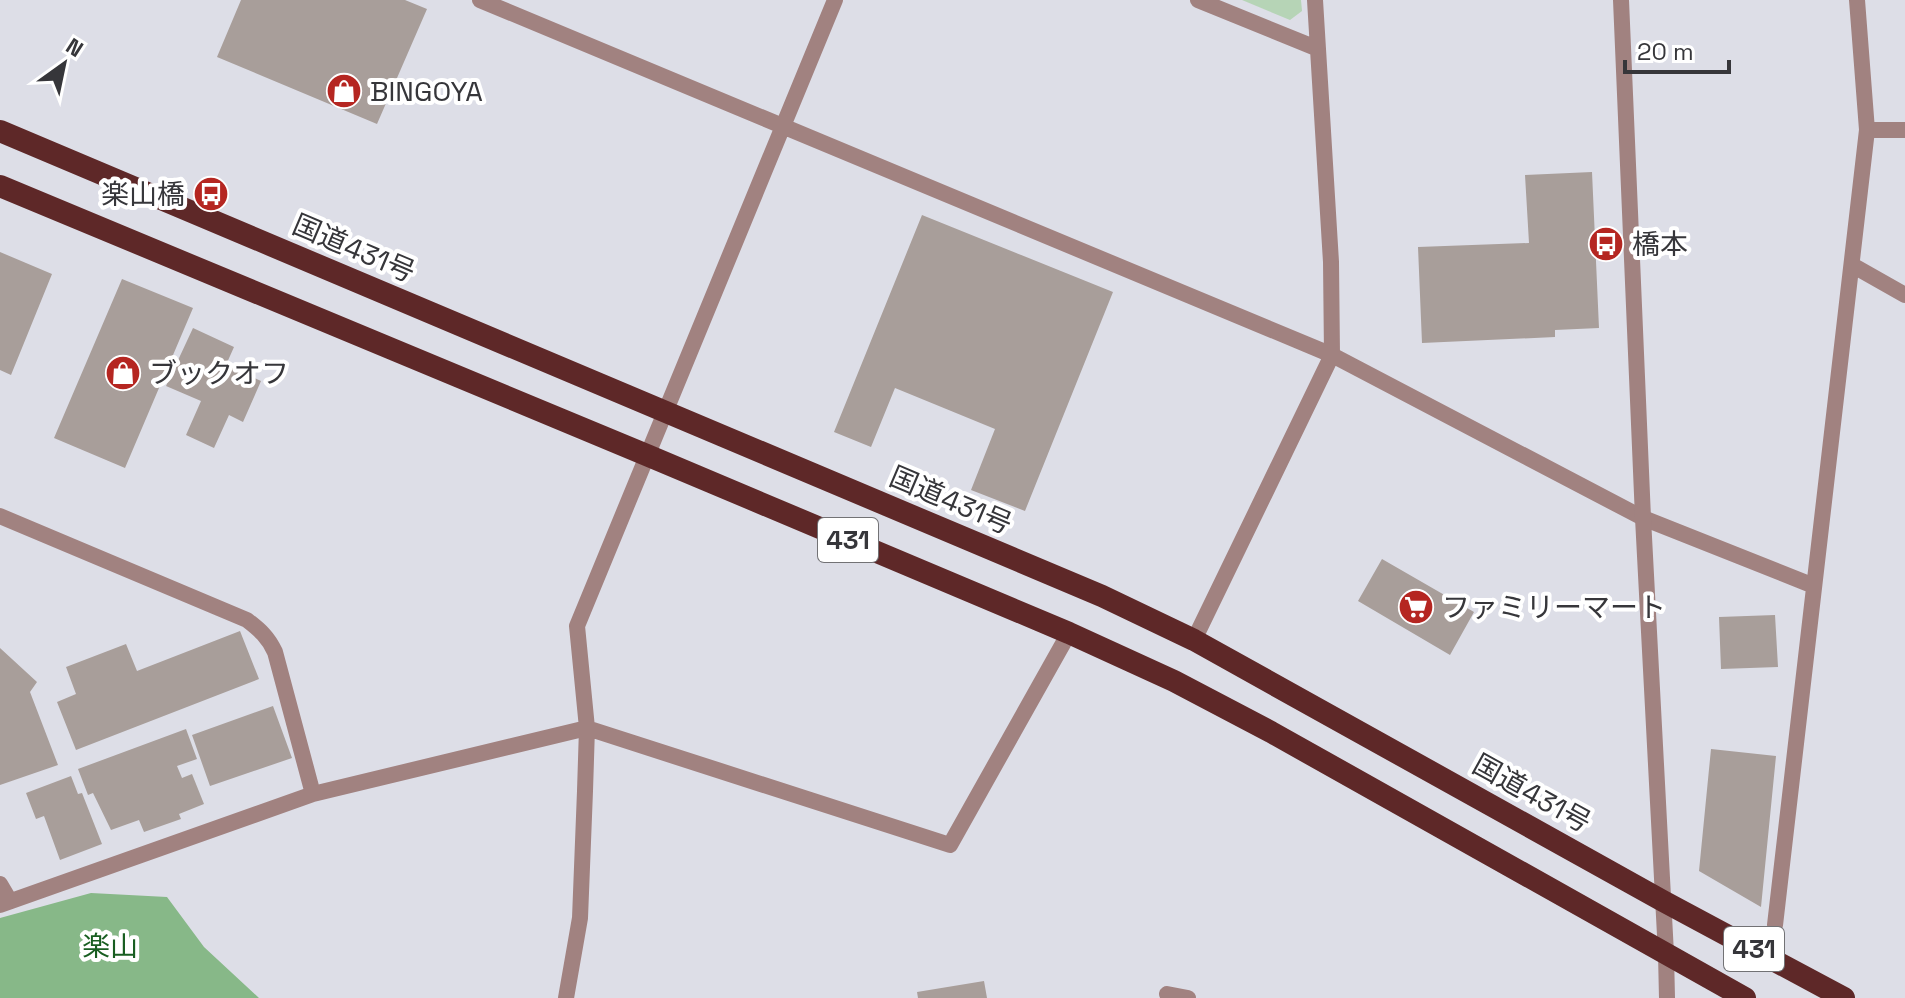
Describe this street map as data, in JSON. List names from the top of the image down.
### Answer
{
  "streets": {
    "highway": ["国道431号", "431"]
  },
  "parks": ["楽山"],
  "places": {
    "shop": ["BINGOYA", "ブックオフ"],
    "bus stop": ["楽山橋", "橋本"],
    "supermarket": ["ファミリーマート"]
  },
  "scale_bar": "20 m",
  "north": "top right"
}
